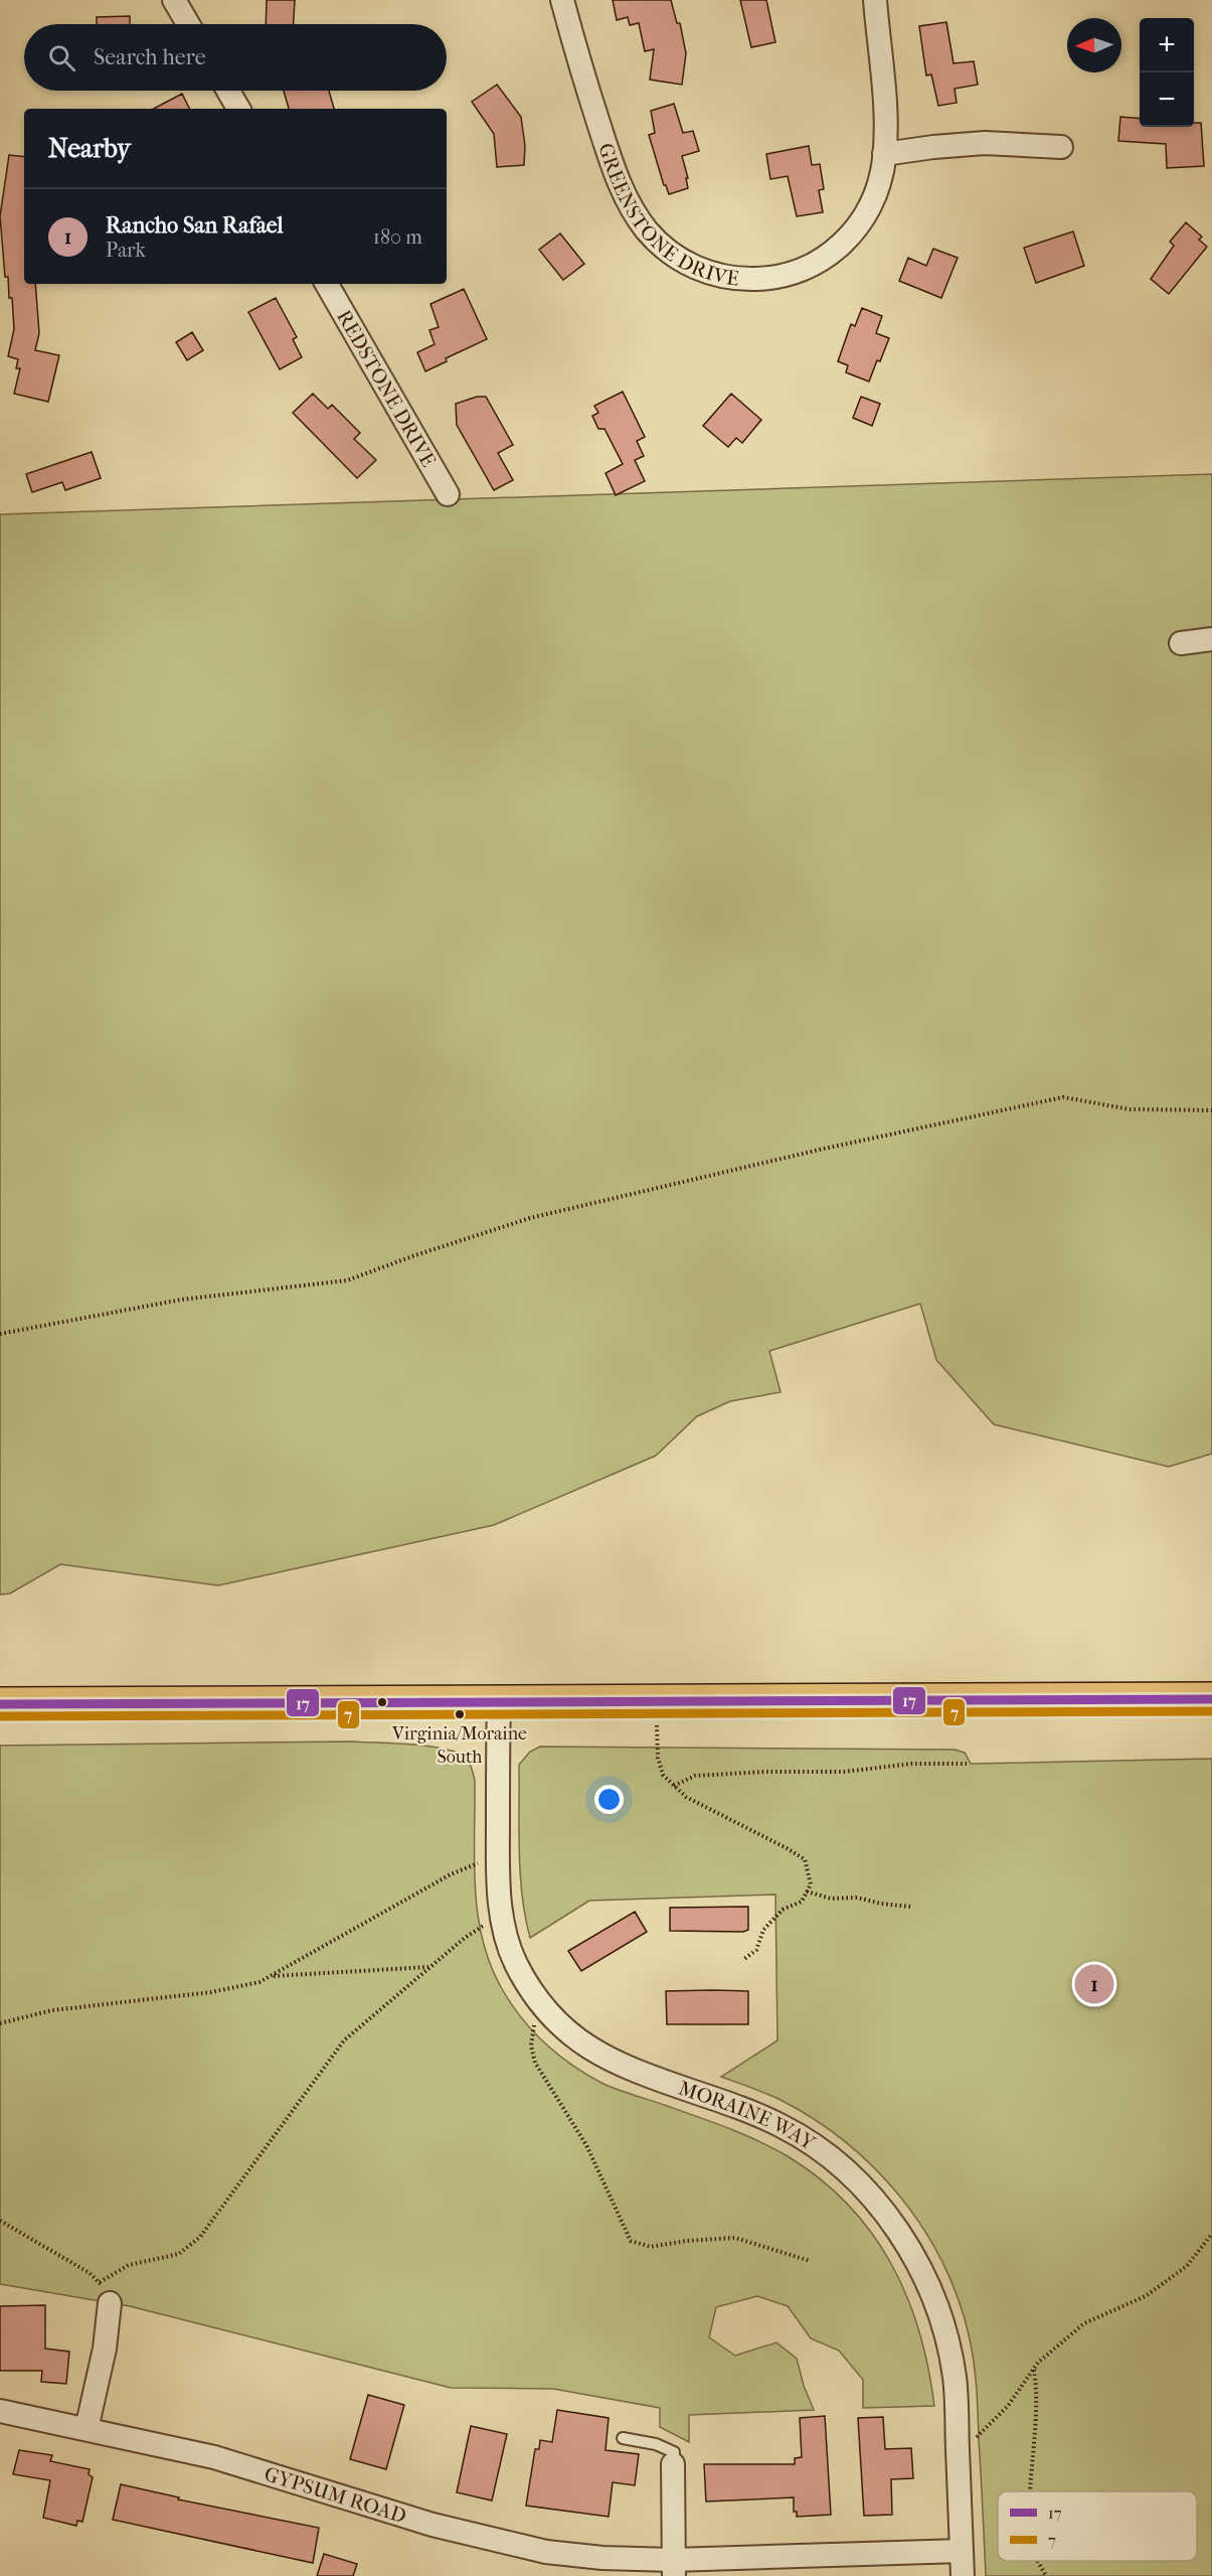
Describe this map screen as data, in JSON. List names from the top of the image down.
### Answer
{
  "streets": {
    "street": [
      "GREENSTONE DRIVE",
      "REDSTONE DRIVE",
      "MORAINE WAY",
      "GYPSUM ROAD"
    ]
  },
  "crossings": [
    ["MORAINE WAY", "GYPSUM ROAD"]
  ],
  "places": ["Virginia/Moraine South"],
  "lines": ["transit line 17", "transit line 7"],
  "legend": ["17", "7"],
  "north": "left",
  "page": {
    "map_buttons": ["+", "−"],
    "search": "Search here",
    "heading": "Nearby",
    "list": [
      {
        "mark": "1",
        "name": "Rancho San Rafael",
        "note": "Park",
        "value": "180 m"
      }
    ],
    "pins": "1"
  }
}
